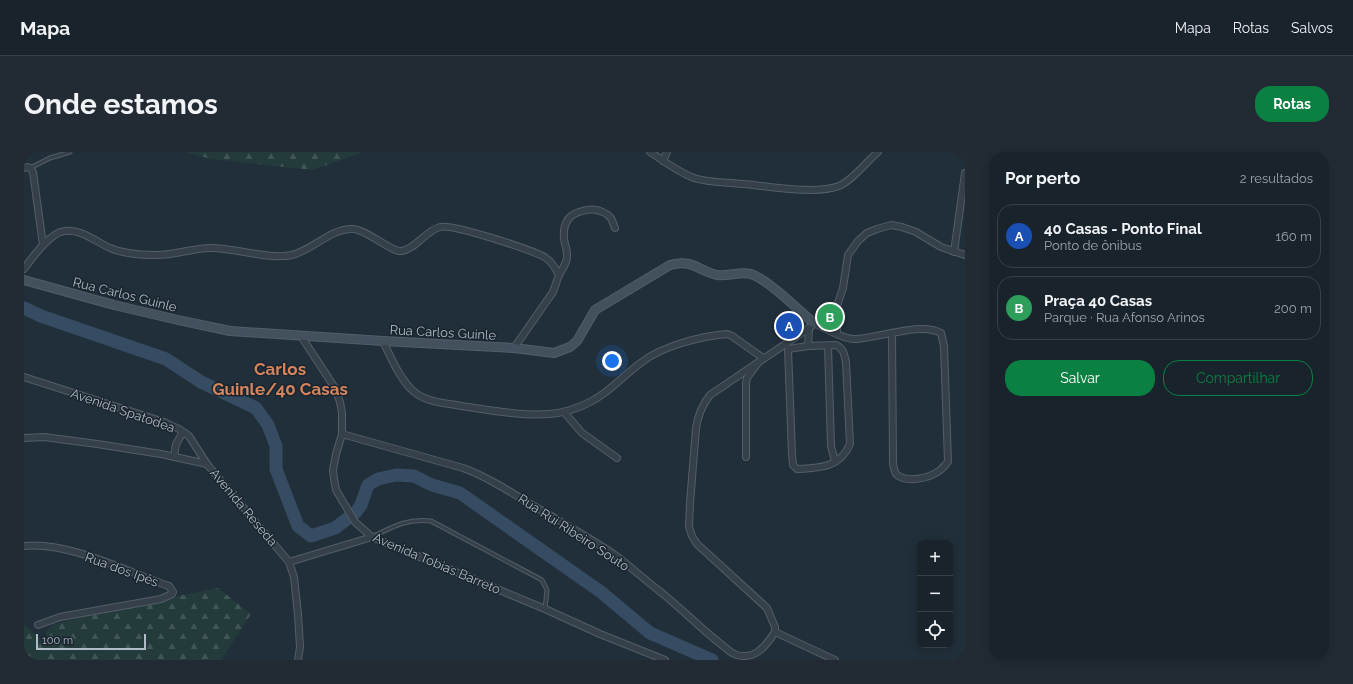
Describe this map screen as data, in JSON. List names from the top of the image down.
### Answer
{
  "streets": {
    "street": [
      "Rua Carlos Guinle",
      "Avenida Spatodea",
      "Avenida Reseda",
      "Rua Rui Ribeiro Souto",
      "Avenida Tobias Barreto",
      "Rua dos Ipês"
    ]
  },
  "crossings": [
    ["Rua Carlos Guinle", "Avenida Tobias Barreto"],
    ["Avenida Spatodea", "Avenida Reseda"],
    ["Rua Rui Ribeiro Souto", "Avenida Tobias Barreto"]
  ],
  "districts": ["Carlos Guinle/40 Casas"],
  "scale_bar": "100 m",
  "page": {
    "header": "Mapa",
    "nav": ["Mapa", "Rotas", "Salvos"],
    "buttons": [
      "Rotas",
      ["Salvar", "Compartilhar"]
    ],
    "title": "Onde estamos",
    "heading": ["Por perto", "2 resultados"],
    "list": [
      {
        "mark": "A",
        "name": "40 Casas - Ponto Final",
        "note": "Ponto de ônibus",
        "value": "160 m"
      },
      {
        "mark": "B",
        "name": "Praça 40 Casas",
        "note": "Parque · Rua Afonso Arinos",
        "value": "200 m"
      }
    ],
    "pins": ["B", "A"],
    "map_buttons": ["+", "−"],
    "scale": "100 m"
  }
}
